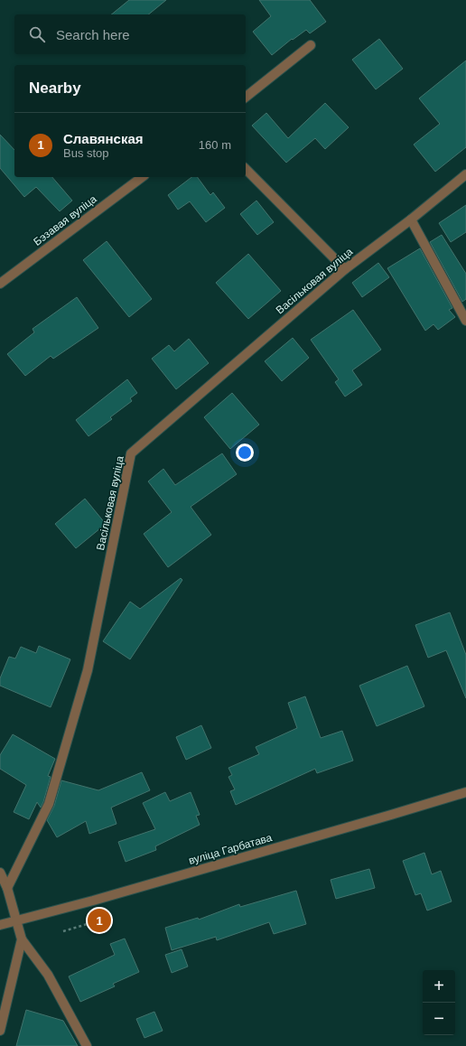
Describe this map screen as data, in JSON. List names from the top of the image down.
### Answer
{
  "streets": {
    "street": ["Бэзавая вуліца", "Васільковая вуліца", "вуліца Гарбатава"]
  },
  "page": {
    "search": "Search here",
    "heading": "Nearby",
    "list": [
      {
        "mark": "1",
        "name": "Славянская",
        "note": "Bus stop",
        "value": "160 m"
      }
    ],
    "pins": "1",
    "map_buttons": ["+", "−"]
  }
}
